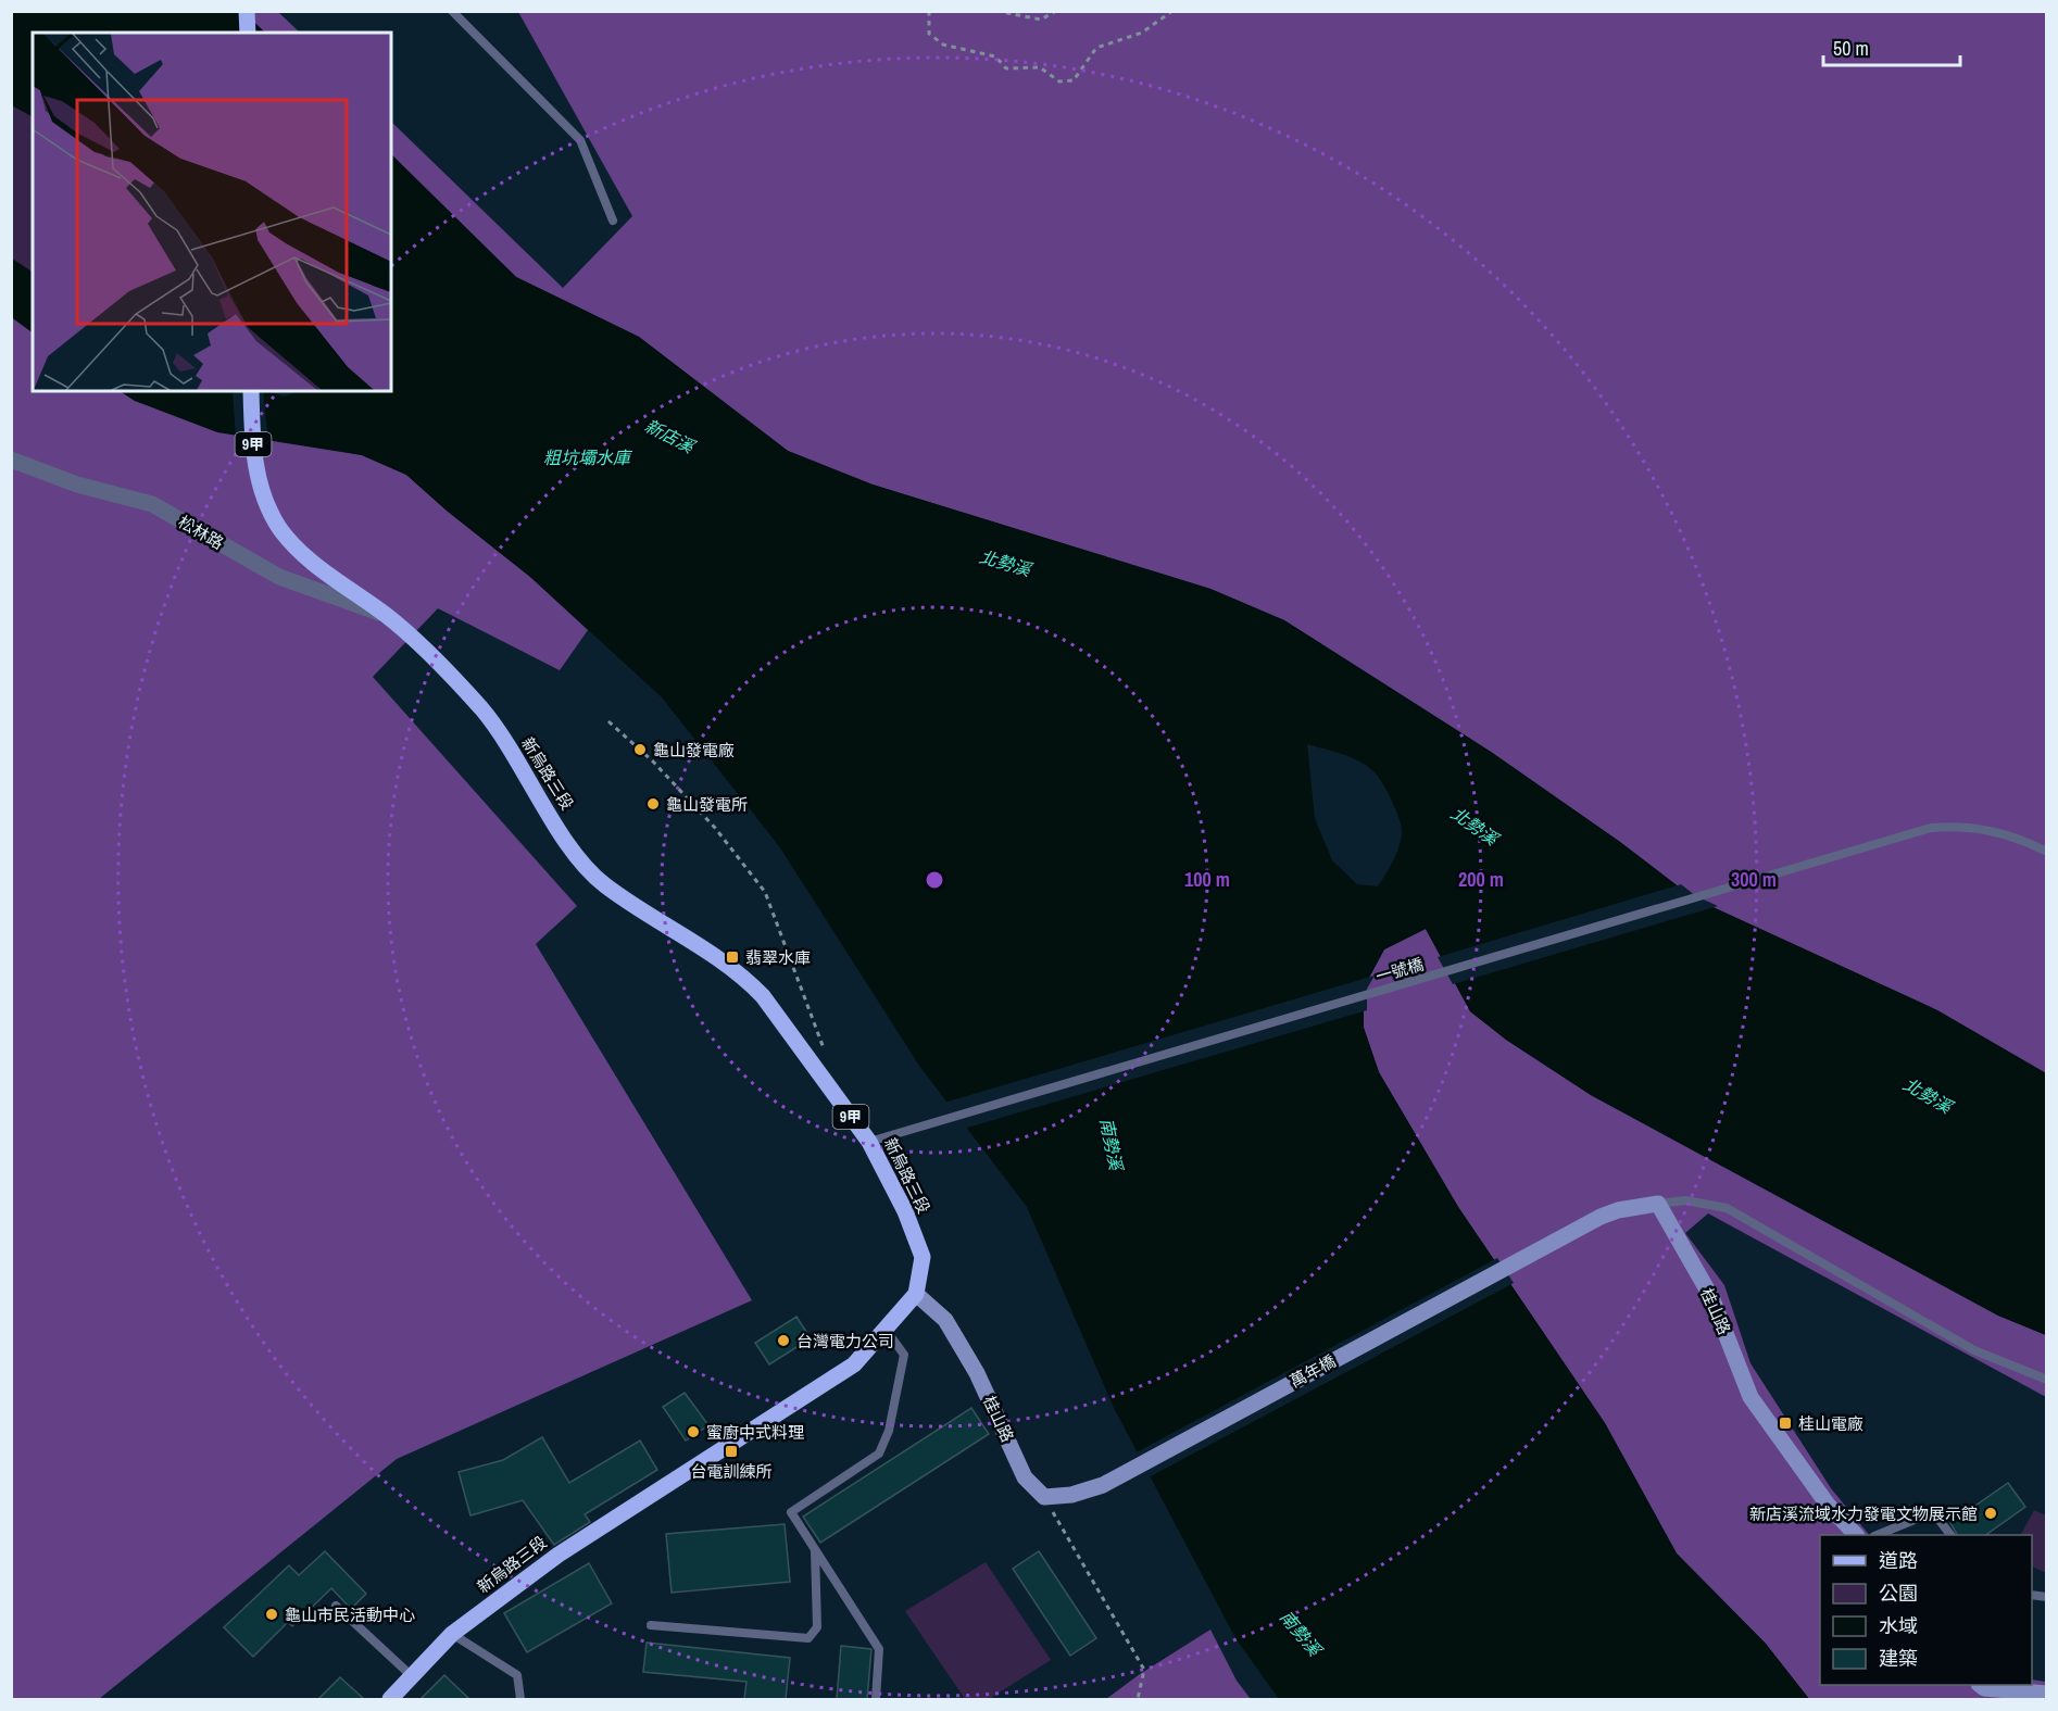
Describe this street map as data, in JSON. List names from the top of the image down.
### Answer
{
  "streets": {
    "main road": ["9甲", "新烏路三段"],
    "street": ["松林路", "桂山路", "萬年橋"],
    "lane": ["一號橋"]
  },
  "crossings": [
    ["松林路", "新烏路三段"],
    ["新烏路三段", "一號橋"],
    ["新烏路三段", "桂山路"],
    ["桂山路", "萬年橋"]
  ],
  "water": [
    "新店溪",
    "粗坑壩水庫",
    "北勢溪",
    "南勢溪"
  ],
  "places": {
    "other": [
      "龜山發電廠",
      "龜山發電所",
      "台灣電力公司",
      "蜜廚中式料理",
      "新店溪流域水力發電文物展示館",
      "龜山市民活動中心"
    ],
    "transit": ["翡翠水庫", "桂山電廠", "台電訓練所"]
  },
  "legend": [
    "道路",
    "公園",
    "水域",
    "建築"
  ],
  "scale_bar": "50 m",
  "rings": ["100 m", "200 m", "300 m"]
}
